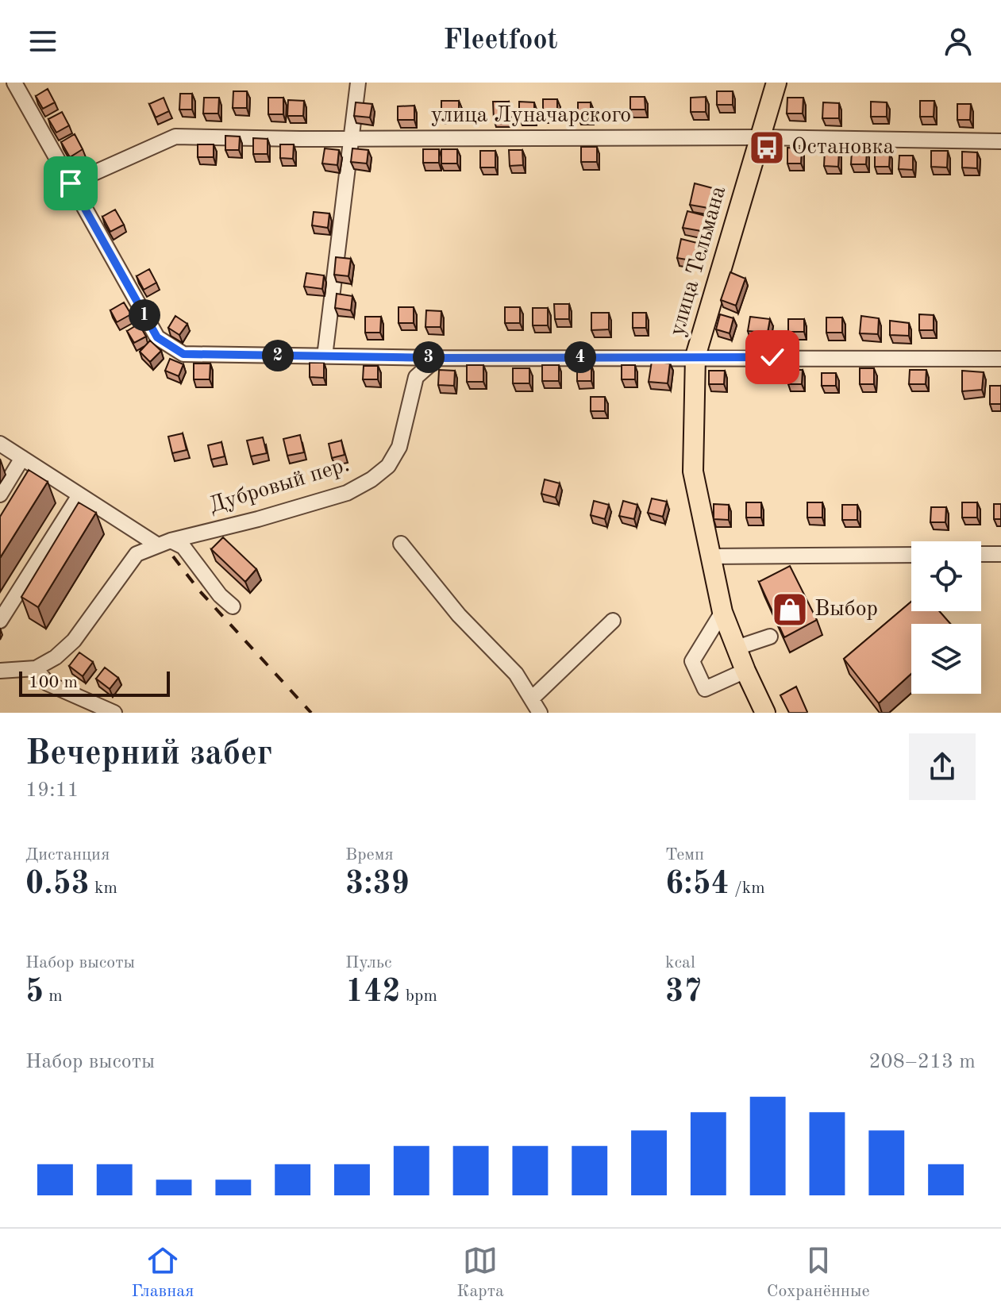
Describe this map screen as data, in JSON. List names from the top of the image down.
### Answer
{
  "streets": {
    "main road": ["улица Тельмана"],
    "street": ["улица Луначарского", "Дубровый пер."]
  },
  "crossings": [
    ["улица Луначарского", "улица Тельмана"]
  ],
  "places": {
    "bus stop": ["Остановка"],
    "shop": ["Выбор"]
  },
  "scale_bar": "100 m",
  "page": {
    "header": "Fleetfoot",
    "pins": [
      "1",
      "2",
      "3",
      "4"
    ],
    "scale": "100 m",
    "heading": ["Вечерний забег", "19:11"],
    "stats": [
      ["Дистанция", "0.53 km"],
      ["Время", "3:39"],
      ["Темп", "6:54 /km"],
      ["Набор высоты", "5 m"],
      ["Пульс", "142 bpm"],
      ["kcal", "37"]
    ],
    "chart": ["Набор высоты", "208–213 m"],
    "tabs": ["Главная", "Карта", "Сохранённые"]
  }
}
